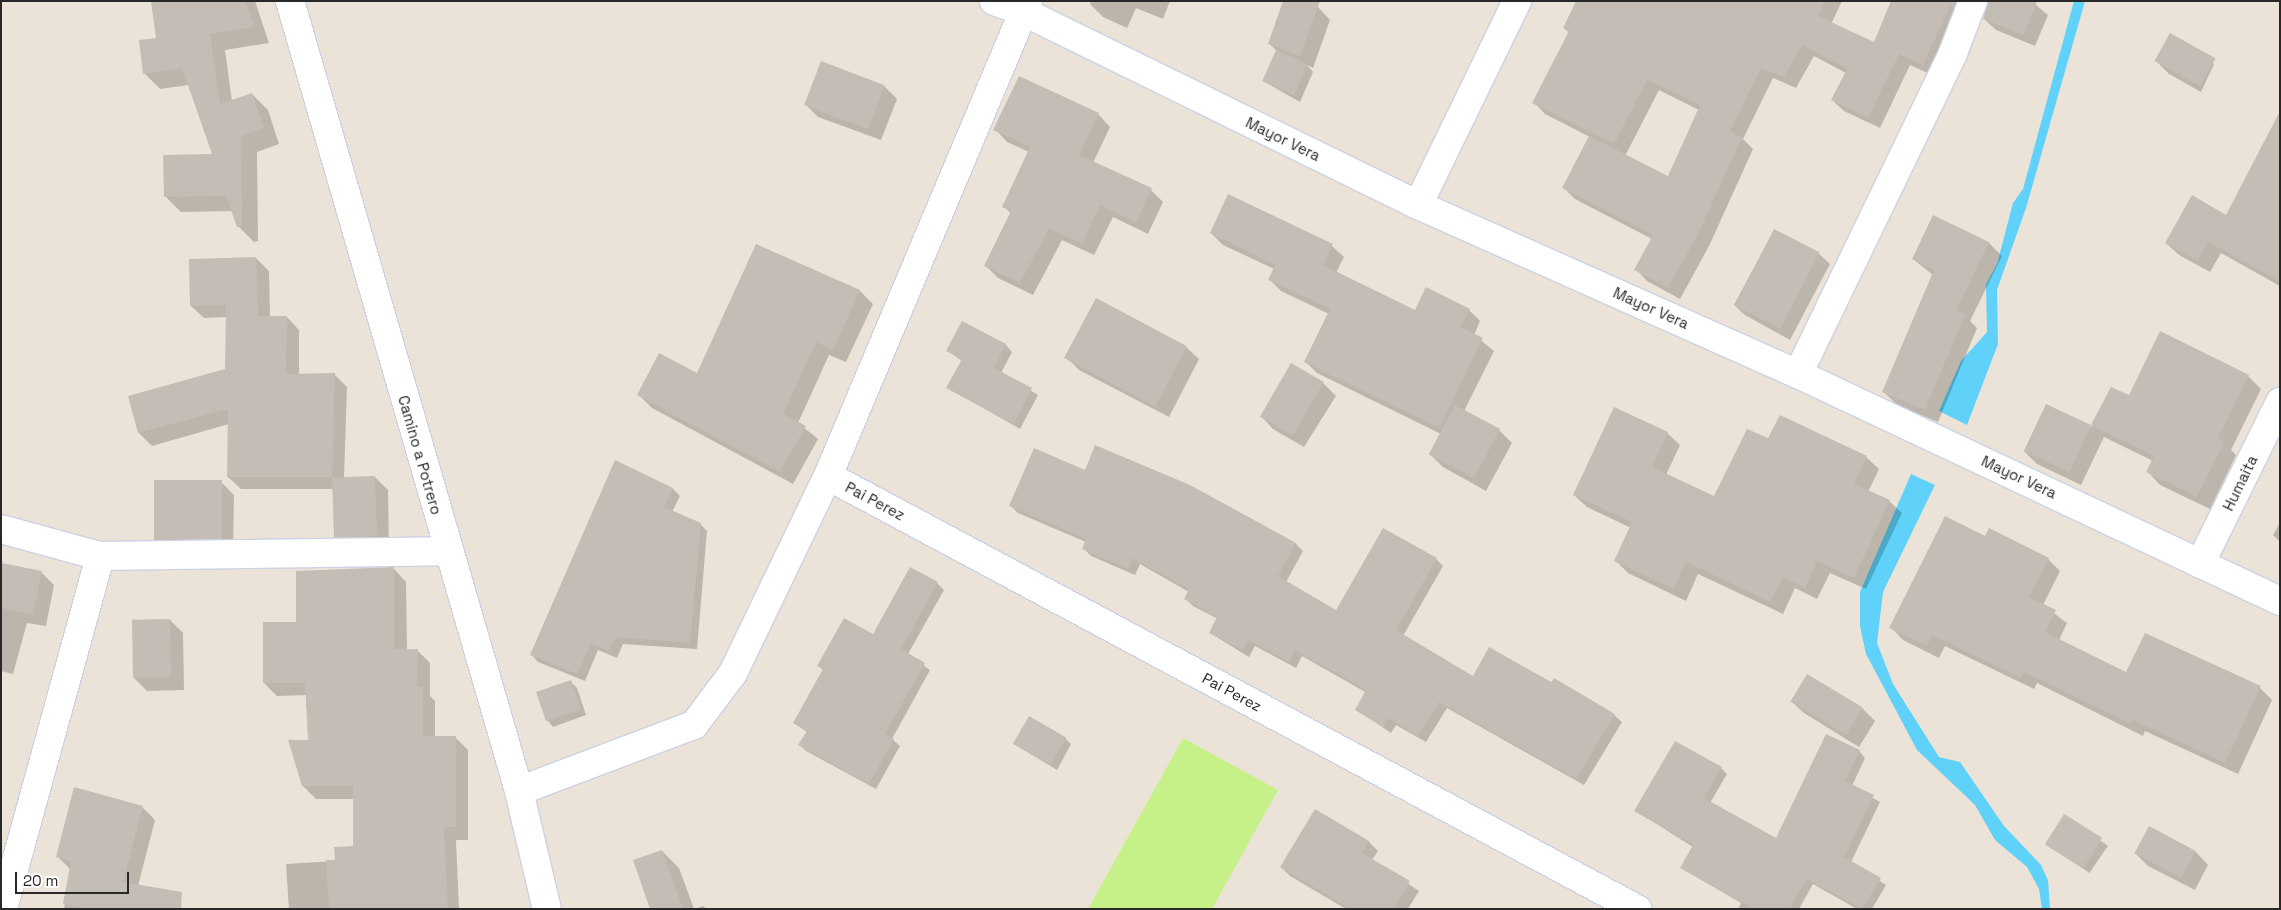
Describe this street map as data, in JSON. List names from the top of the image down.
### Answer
{
  "streets": {
    "street": [
      "Mayor Vera",
      "Camino a Potrero",
      "Humaita",
      "Pai Perez"
    ]
  },
  "crossings": [
    ["Mayor Vera", "Humaita"]
  ],
  "scale_bar": "20 m"
}
